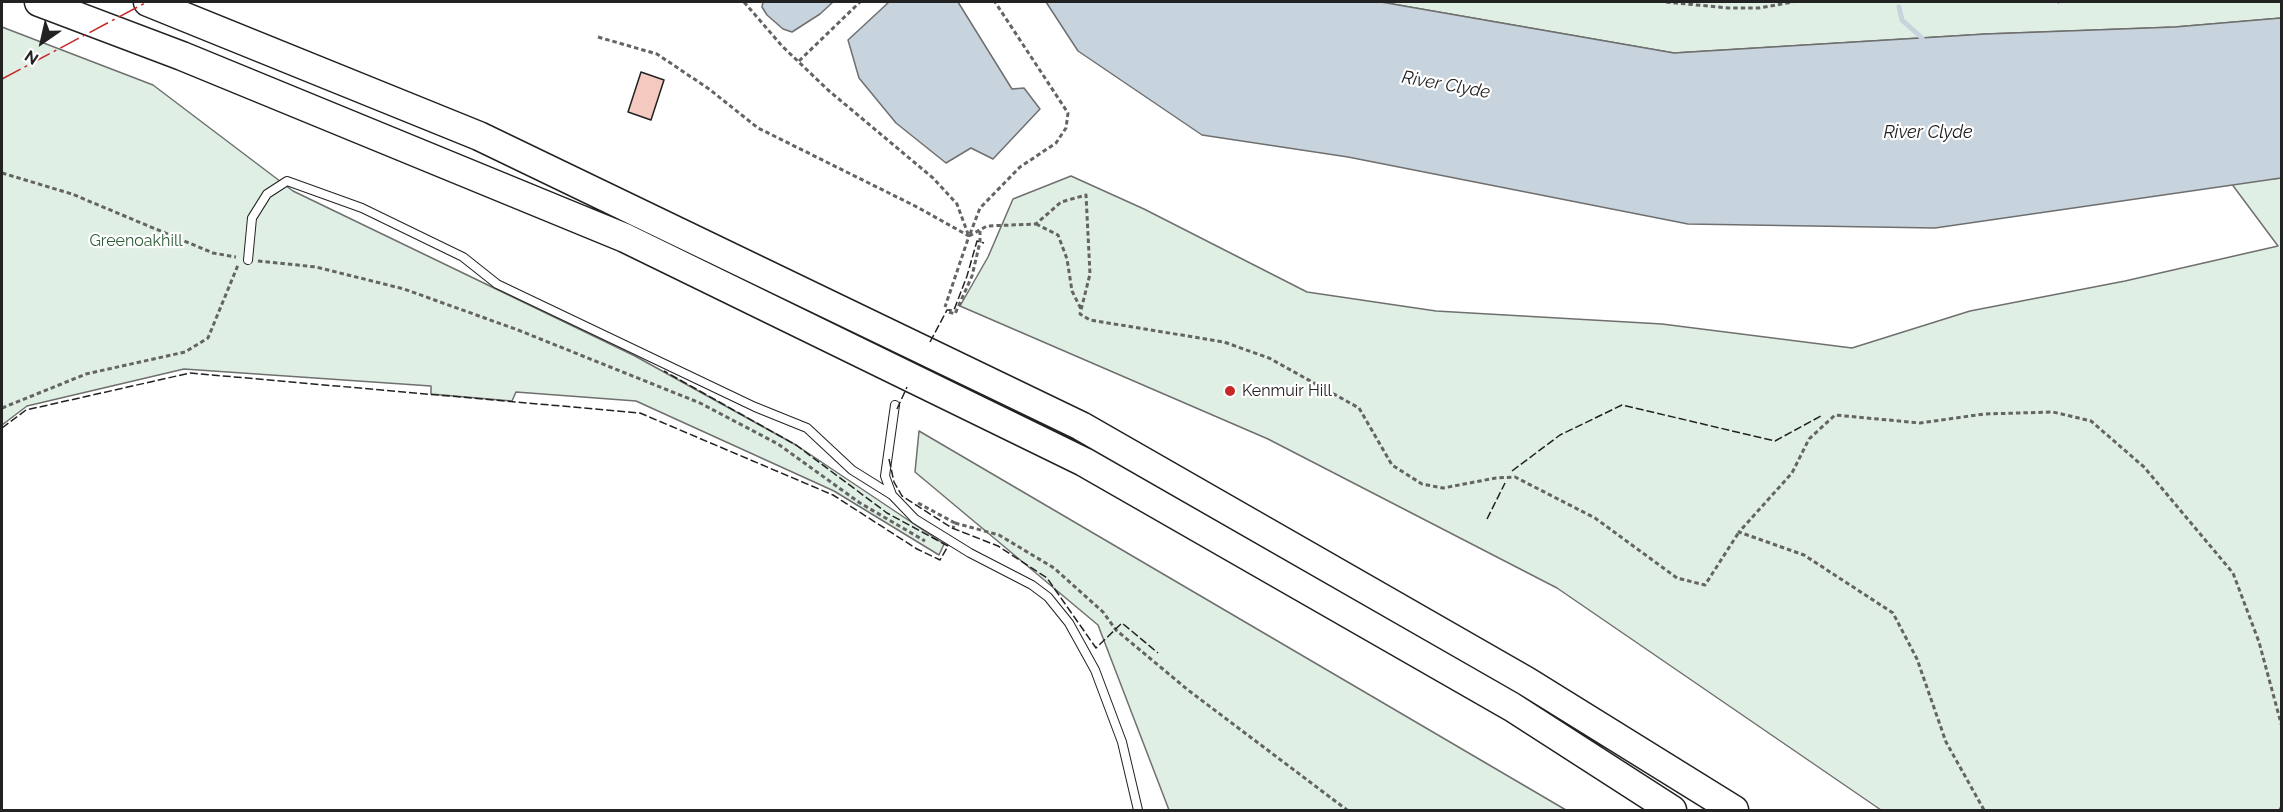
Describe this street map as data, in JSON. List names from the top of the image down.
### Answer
{
  "water": ["River Clyde"],
  "parks": ["Greenoakhill"],
  "places": ["Kenmuir Hill"],
  "north": "bottom left"
}
